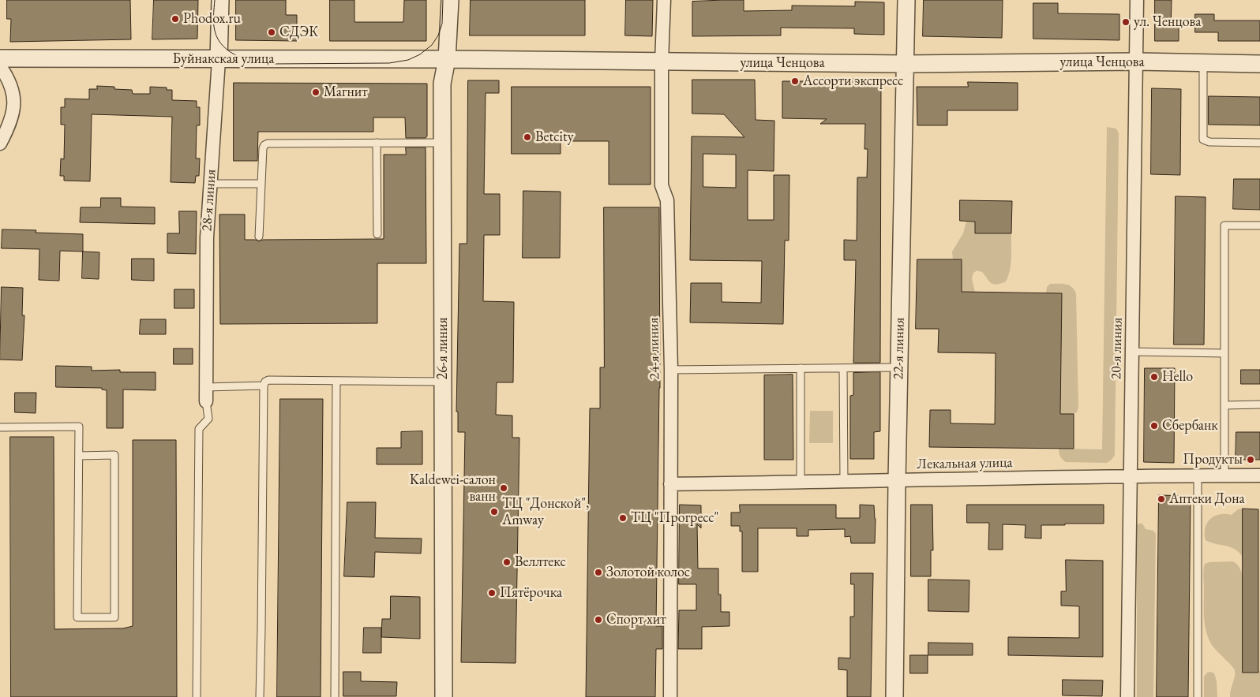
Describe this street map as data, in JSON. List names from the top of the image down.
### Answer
{
  "streets": {
    "street": [
      "Буйнакская улица",
      "улица Ченцова",
      "28-я линия",
      "26-я линия",
      "24-я линия",
      "22-я линия",
      "20-я линия",
      "Лекальная улица"
    ]
  },
  "crossings": [
    ["Буйнакская улица", "улица Ченцова"],
    ["Буйнакская улица", "28-я линия"],
    ["Буйнакская улица", "26-я линия"],
    ["улица Ченцова", "26-я линия"],
    ["улица Ченцова", "24-я линия"],
    ["улица Ченцова", "22-я линия"],
    ["улица Ченцова", "20-я линия"],
    ["24-я линия", "Лекальная улица"],
    ["22-я линия", "Лекальная улица"],
    ["20-я линия", "Лекальная улица"]
  ],
  "places": [
    "Phodox.ru",
    "ул. Ченцова",
    "СДЭК",
    "Ассорти экспресс",
    "Магнит",
    "Betcity",
    "Hello",
    "Сбербанк",
    "Продукты",
    "Kaldewei-салон ванн",
    "Аптеки Дона",
    "ТЦ \"Донской\", Amway",
    "ТЦ \"Прогресс\"",
    "Веллтекс",
    "Золотой колос",
    "Пятёрочка",
    "Спорт хит"
  ]
}
